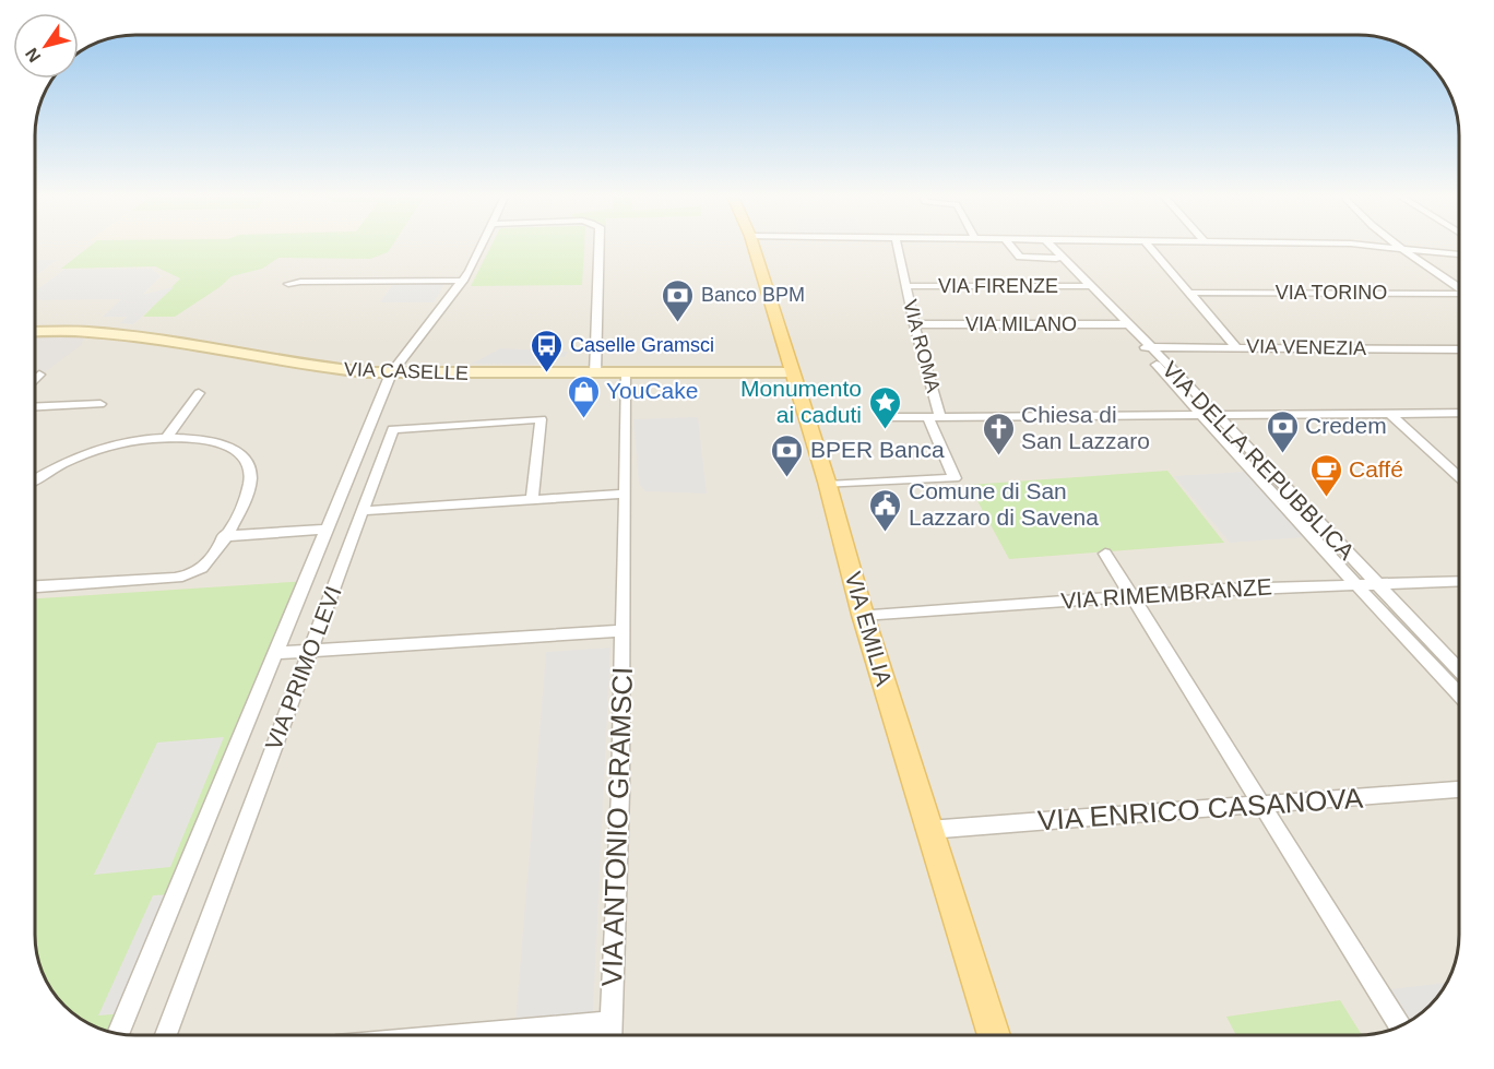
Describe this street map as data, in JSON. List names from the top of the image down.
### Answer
{
  "streets": {
    "main road": ["VIA EMILIA"],
    "street": [
      "VIA FIRENZE",
      "VIA TORINO",
      "VIA MILANO",
      "VIA ROMA",
      "VIA VENEZIA",
      "VIA CASELLE",
      "VIA DELLA REPUBBLICA",
      "VIA RIMEMBRANZE",
      "VIA PRIMO LEVI",
      "VIA ENRICO CASANOVA",
      "VIA ANTONIO GRAMSCI"
    ]
  },
  "crossings": [
    ["VIA FIRENZE", "VIA ROMA"],
    ["VIA FIRENZE", "VIA DELLA REPUBBLICA"],
    ["VIA MILANO", "VIA ROMA"],
    ["VIA MILANO", "VIA DELLA REPUBBLICA"],
    ["VIA ROMA", "VIA EMILIA"],
    ["VIA VENEZIA", "VIA DELLA REPUBBLICA"],
    ["VIA CASELLE", "VIA EMILIA"],
    ["VIA CASELLE", "VIA ANTONIO GRAMSCI"],
    ["VIA DELLA REPUBBLICA", "VIA RIMEMBRANZE"],
    ["VIA RIMEMBRANZE", "VIA EMILIA"],
    ["VIA EMILIA", "VIA ENRICO CASANOVA"],
    ["VIA PRIMO LEVI", "VIA ANTONIO GRAMSCI"]
  ],
  "places": {
    "bank": ["Banco BPM", "Credem", "BPER Banca"],
    "bus stop": ["Caselle Gramsci"],
    "shop": ["YouCake"],
    "place": ["Monumento ai caduti"],
    "church": ["Chiesa di San Lazzaro"],
    "cafe": ["Caffé"],
    "public building": ["Comune di San Lazzaro di Savena"]
  },
  "north": "bottom left"
}
